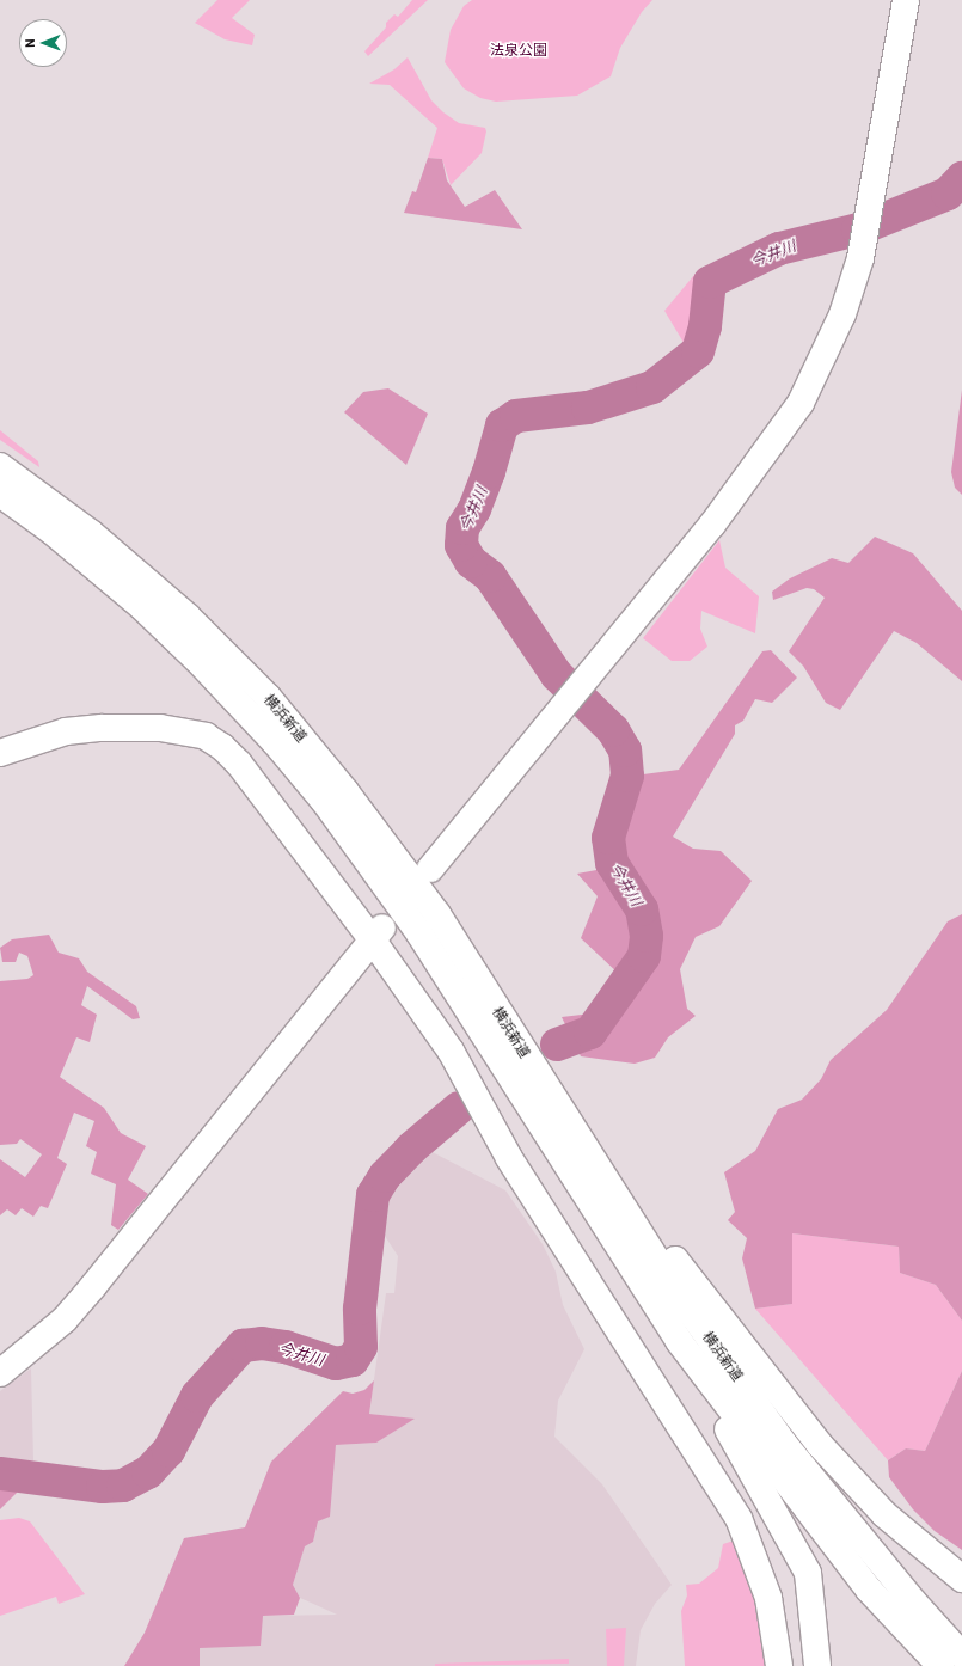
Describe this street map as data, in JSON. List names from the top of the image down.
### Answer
{
  "streets": {
    "main road": ["横浜新道"]
  },
  "water": ["今井川"],
  "parks": ["法泉公園"],
  "north": "left"
}
